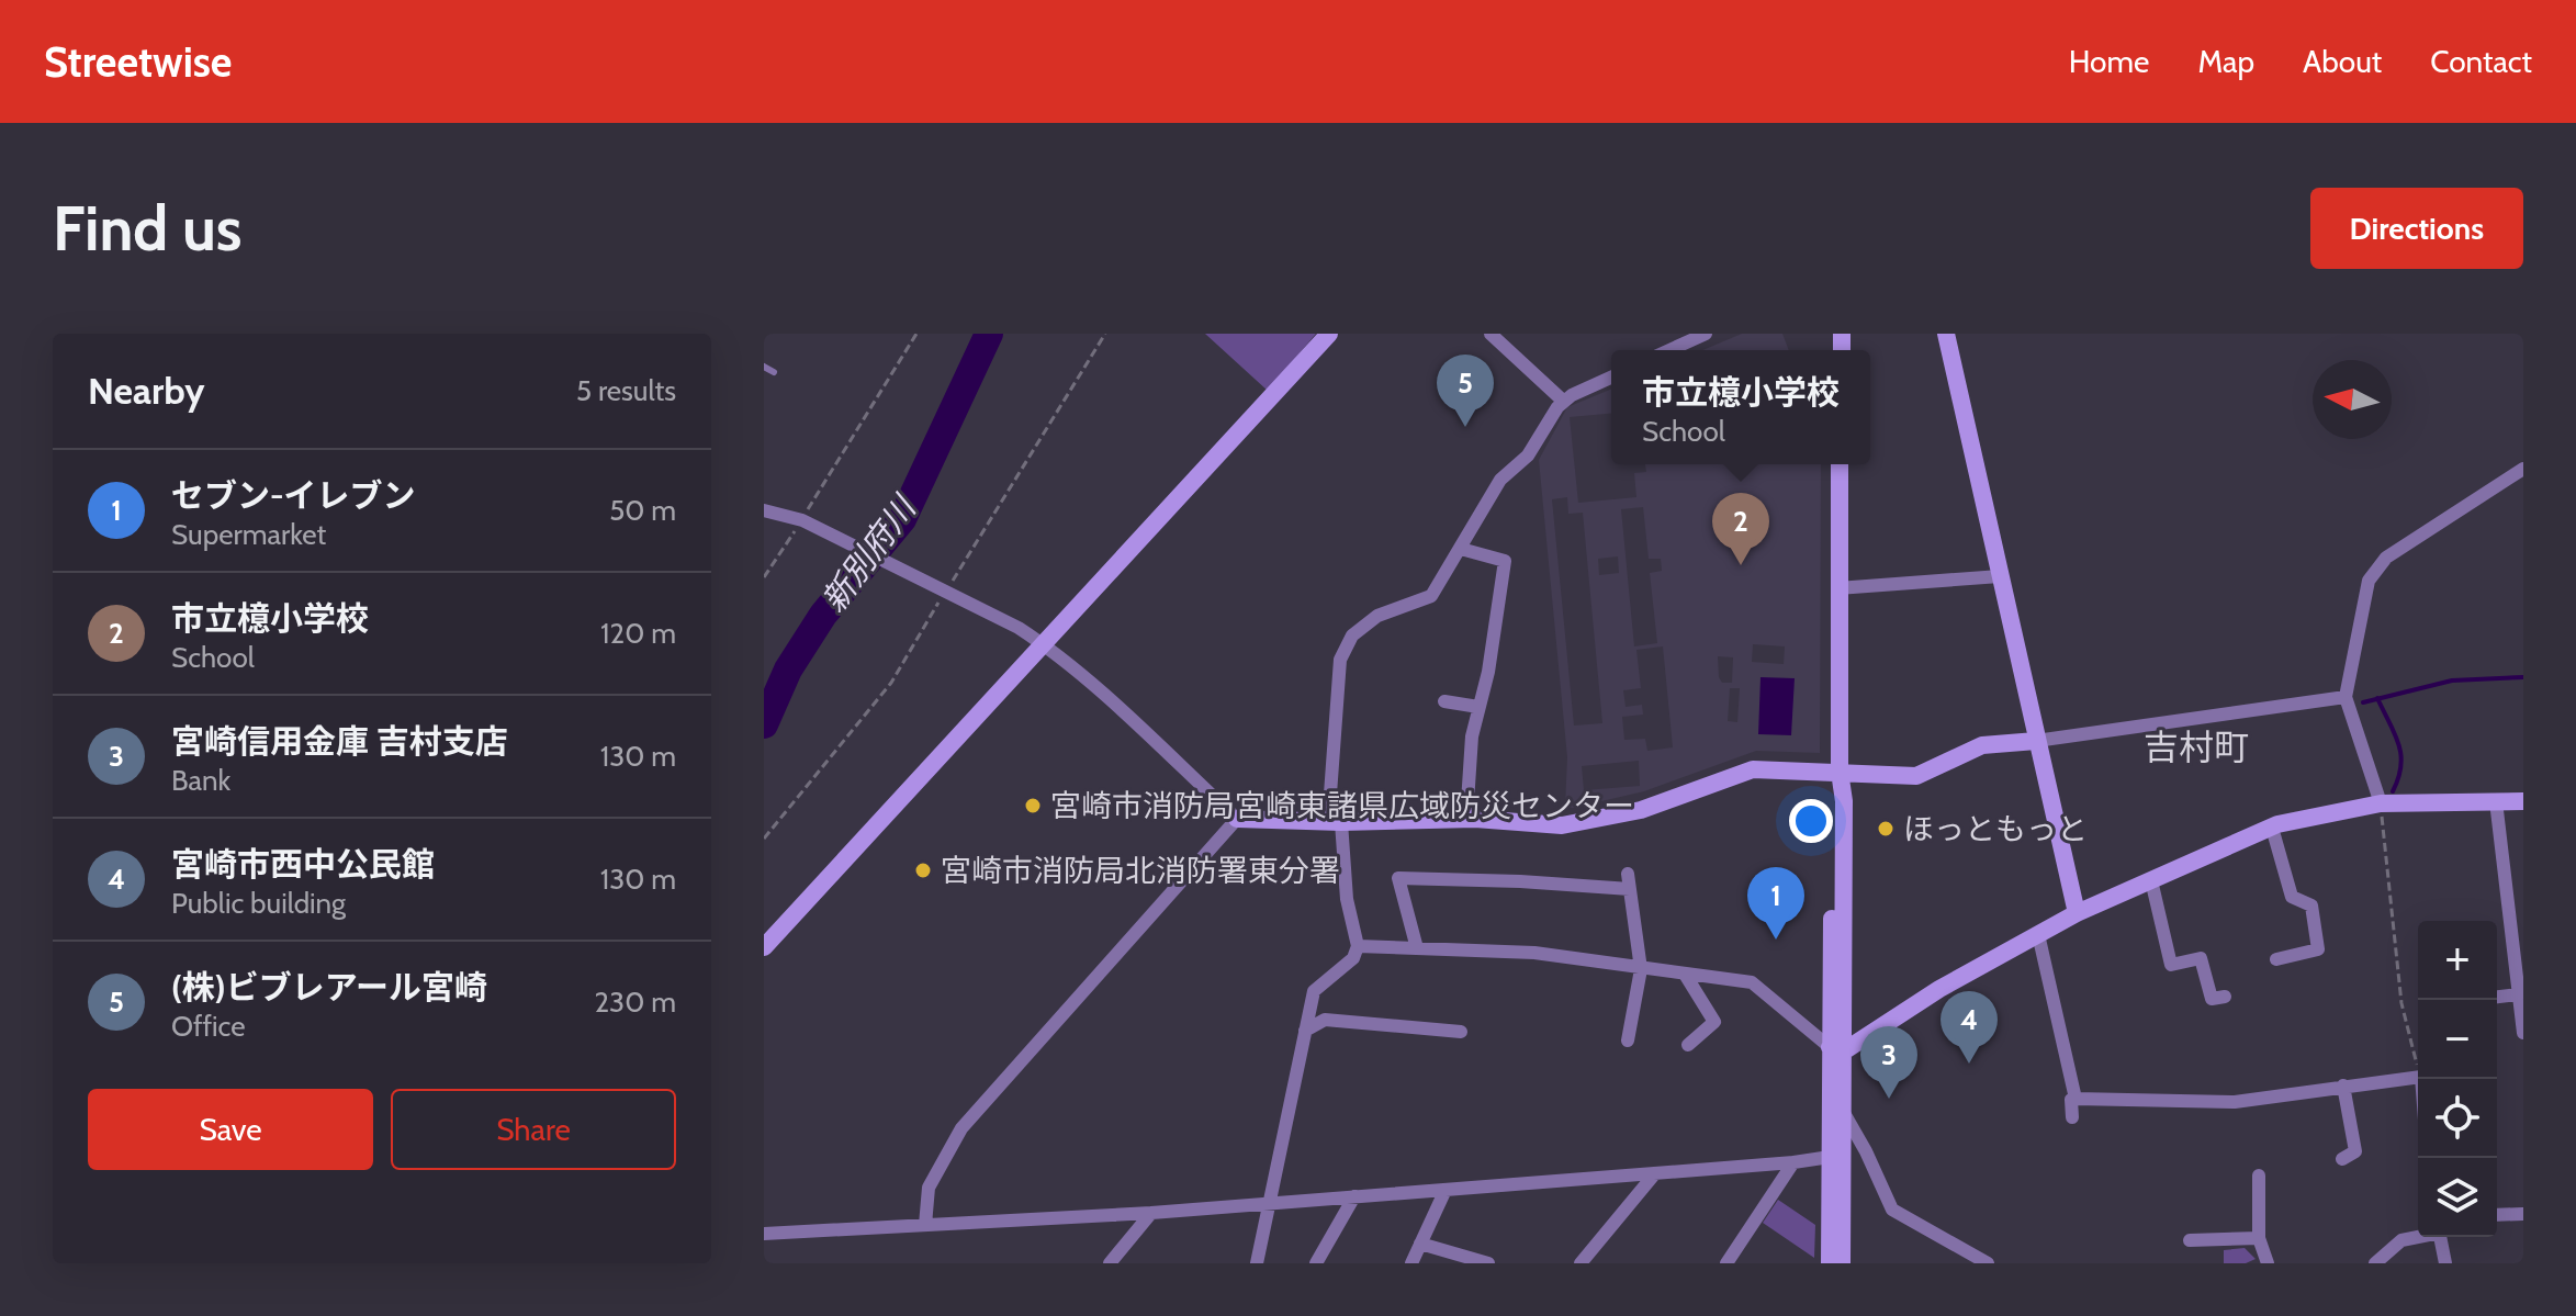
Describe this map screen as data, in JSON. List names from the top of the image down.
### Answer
{
  "districts": ["吉村町"],
  "water": ["新別府川"],
  "places": ["宮崎市消防局宮崎東諸県広域防災センター", "ほっともっと", "宮崎市消防局北消防署東分署"],
  "north": "left",
  "page": {
    "header": "Streetwise",
    "nav": [
      "Home",
      "Map",
      "About",
      "Contact"
    ],
    "buttons": [
      "Directions",
      ["Save", "Share"]
    ],
    "title": "Find us",
    "heading": ["Nearby", "5 results"],
    "popup": ["市立檍小学校", "School"],
    "pins": [
      "5",
      "2",
      "1",
      "4",
      "3"
    ],
    "list": [
      {
        "mark": "1",
        "name": "セブン-イレブン",
        "note": "Supermarket",
        "value": "50 m"
      },
      {
        "mark": "2",
        "name": "市立檍小学校",
        "note": "School",
        "value": "120 m"
      },
      {
        "mark": "3",
        "name": "宮崎信用金庫 吉村支店",
        "note": "Bank",
        "value": "130 m"
      },
      {
        "mark": "4",
        "name": "宮崎市西中公民館",
        "note": "Public building",
        "value": "130 m"
      },
      {
        "mark": "5",
        "name": "(株)ビブレアール宮崎",
        "note": "Office",
        "value": "230 m"
      }
    ],
    "map_buttons": ["+", "−"]
  }
}
